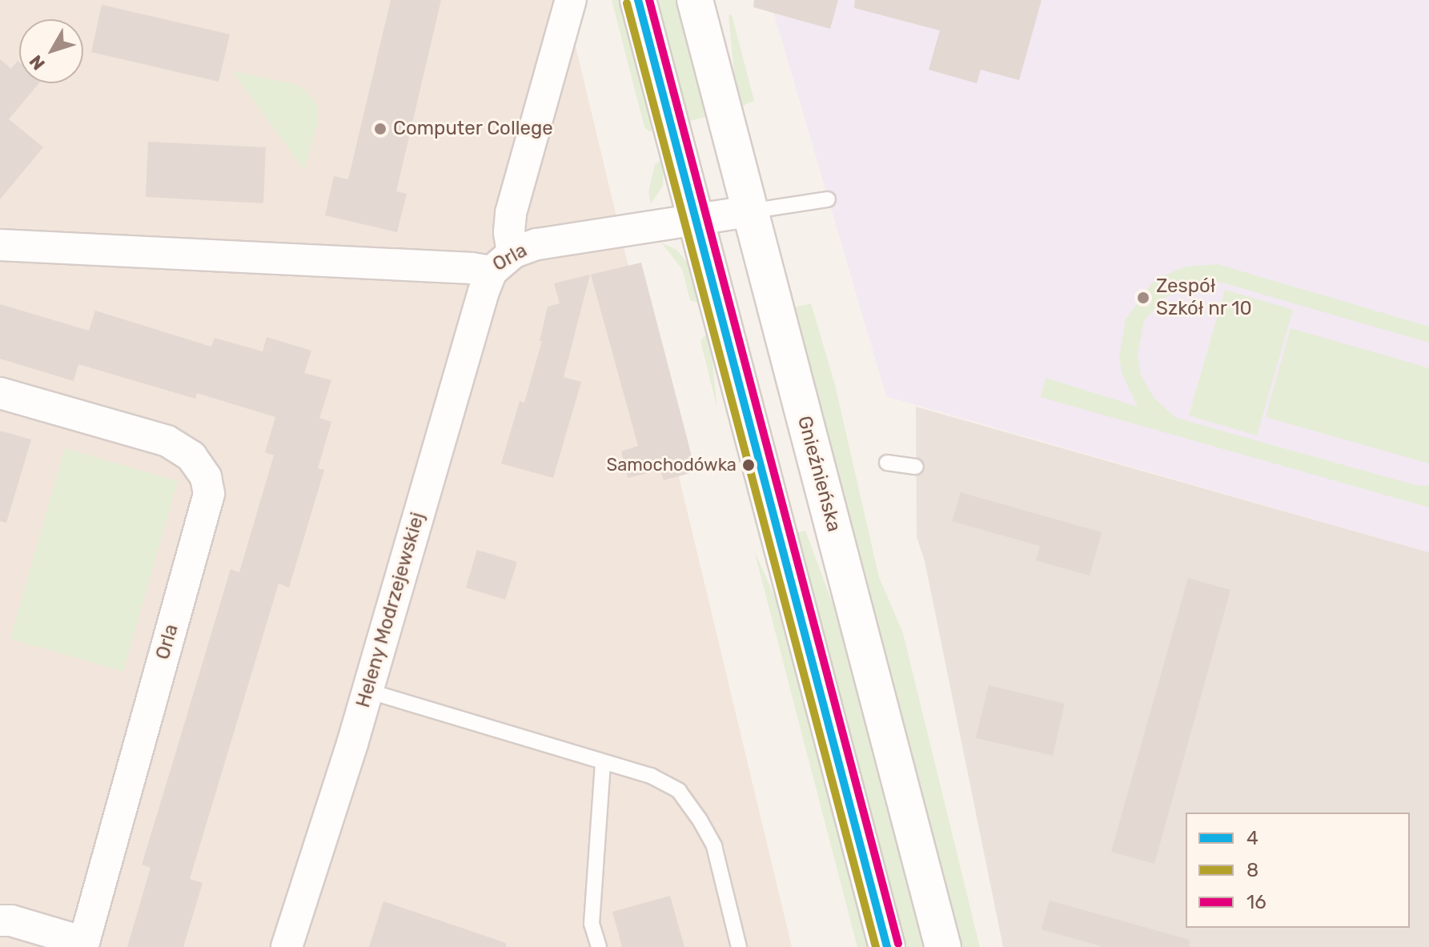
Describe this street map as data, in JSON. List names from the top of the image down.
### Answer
{
  "streets": {
    "street": ["Orla", "Gnieźnieńska", "Heleny Modrzejewskiej"]
  },
  "crossings": [
    ["Orla", "Gnieźnieńska"],
    ["Orla", "Heleny Modrzejewskiej"]
  ],
  "places": ["Computer College", "Zespół Szkół nr 10", "Samochodówka"],
  "lines": ["transit line 4", "transit line 16", "transit line 8"],
  "legend": ["4", "8", "16"],
  "north": "bottom left"
}
